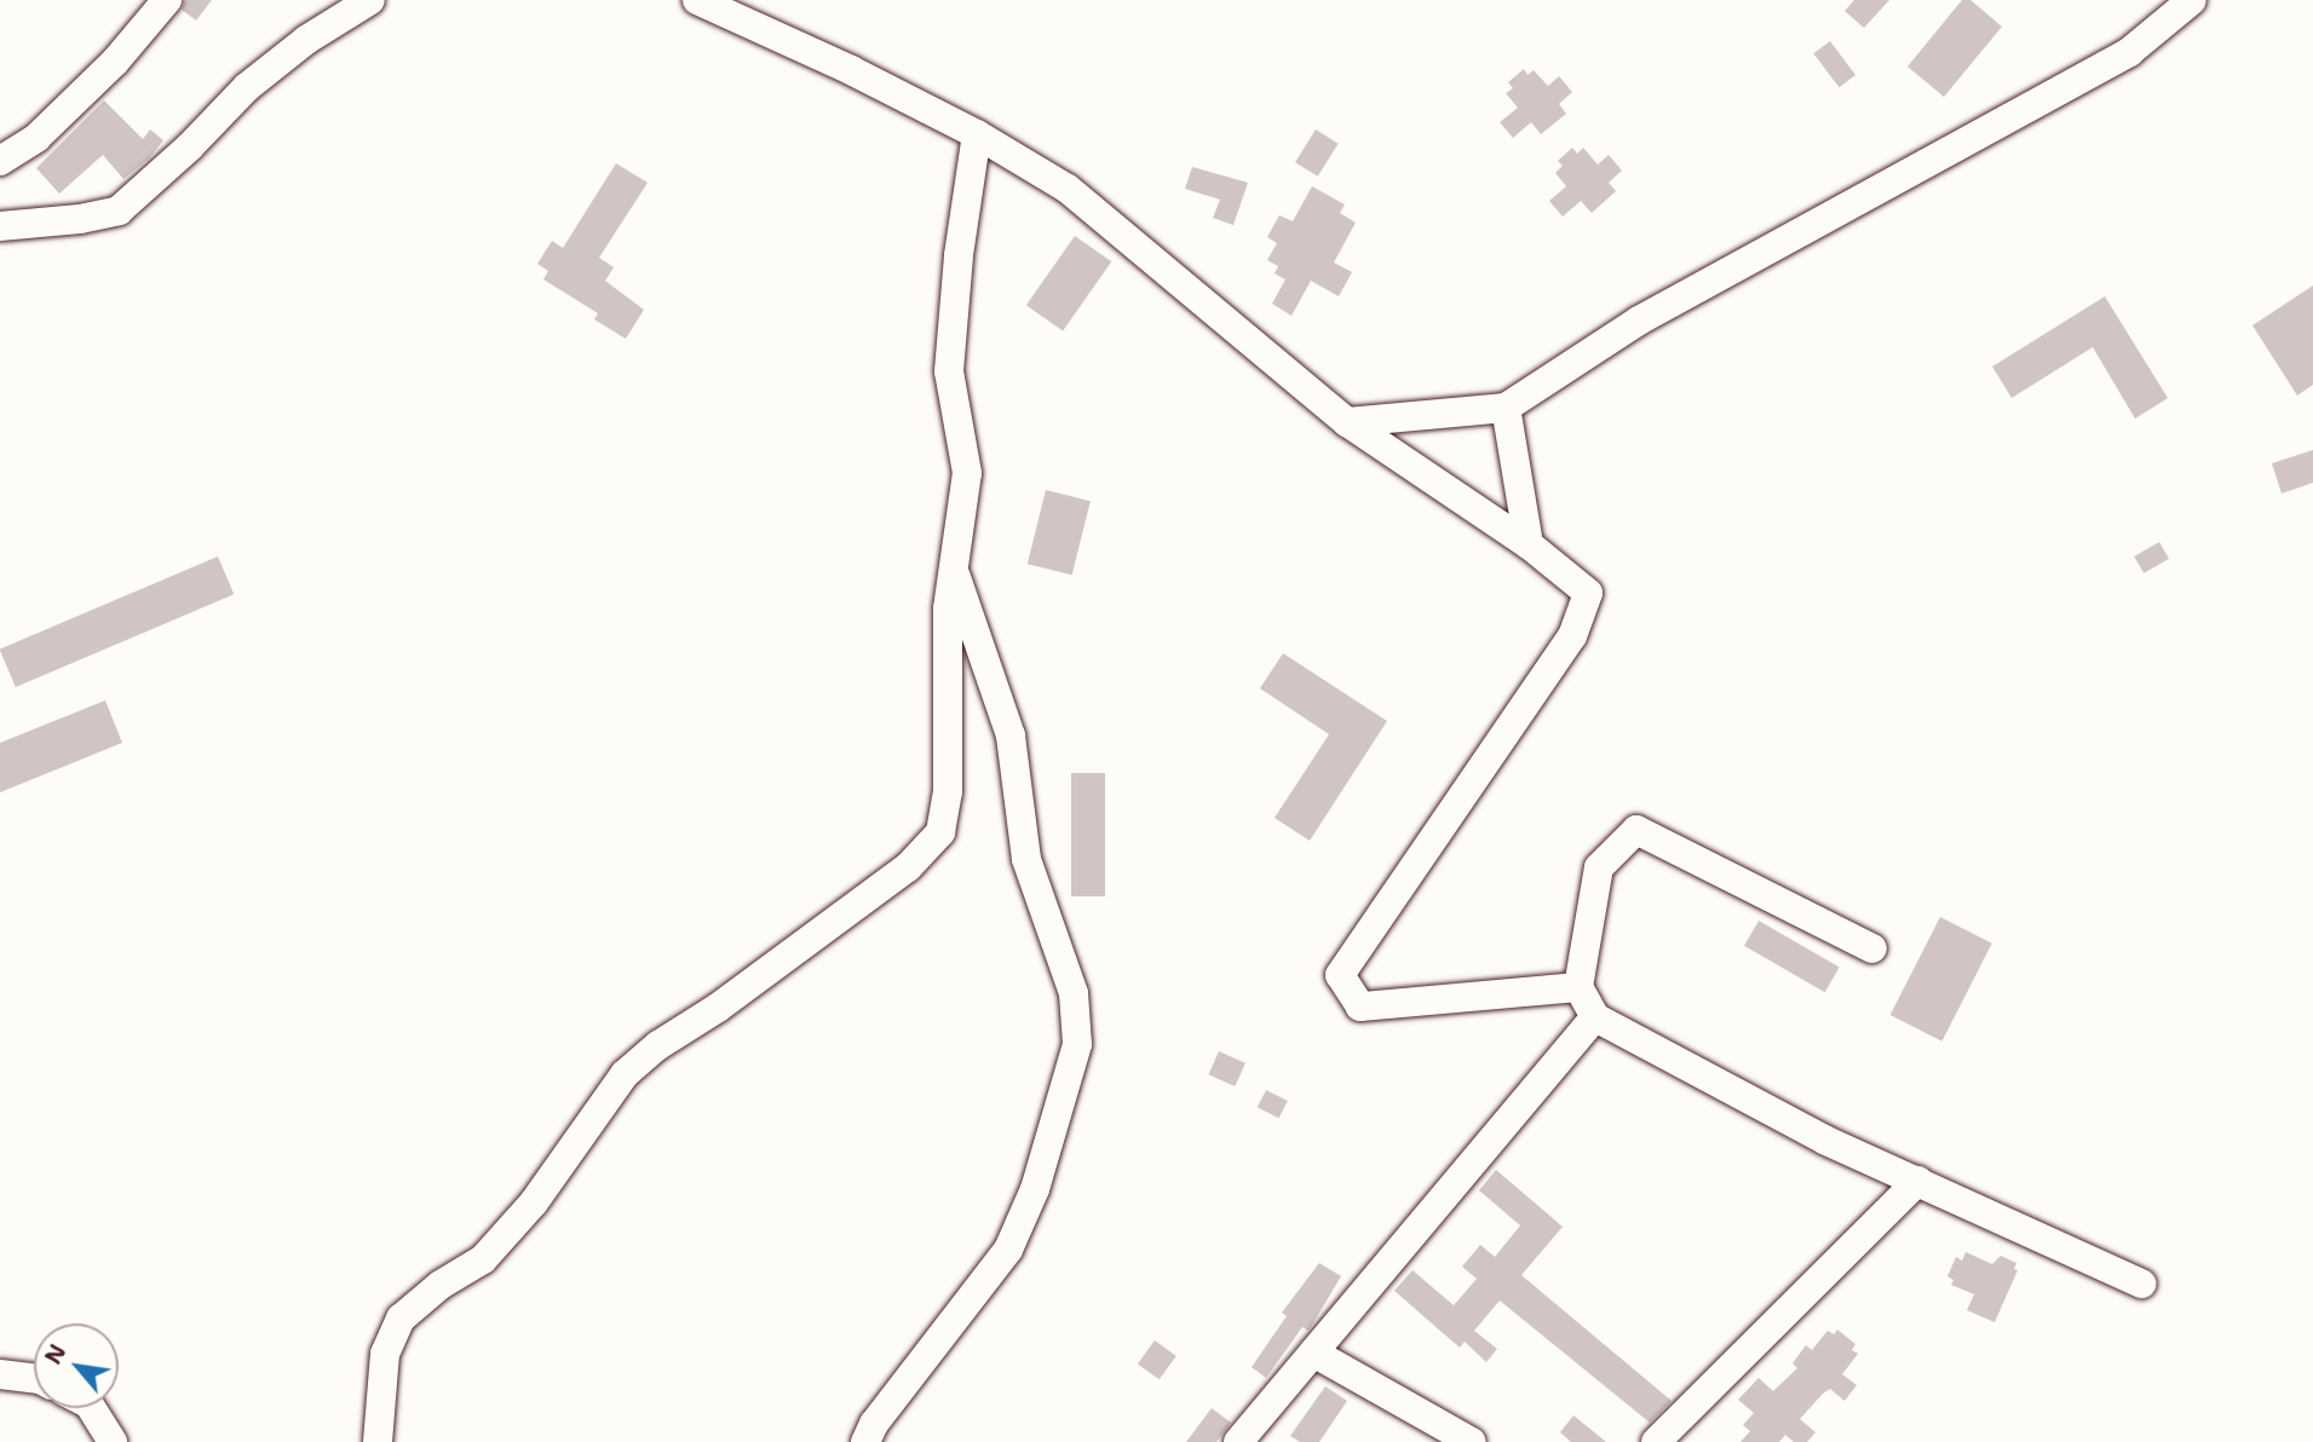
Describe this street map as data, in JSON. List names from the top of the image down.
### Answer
{
  "north": "top left"
}
